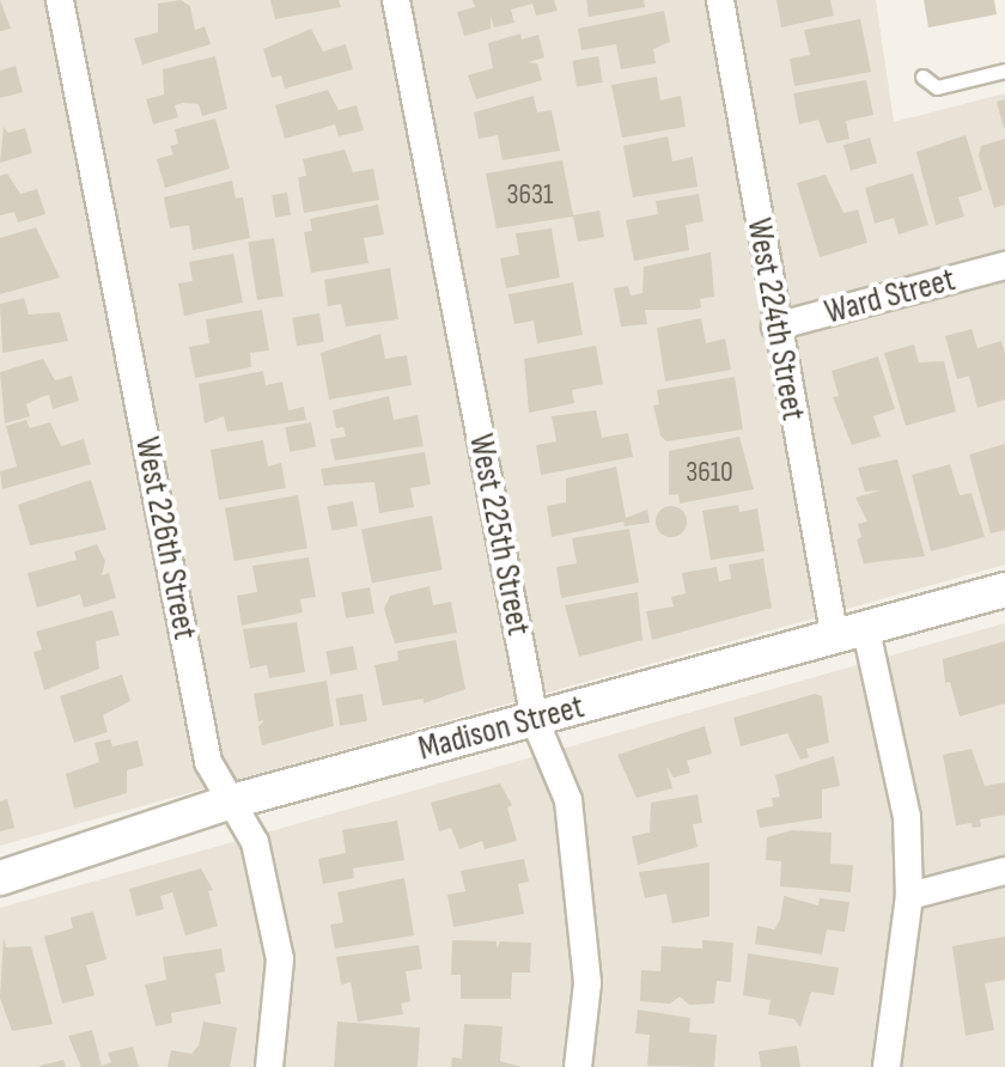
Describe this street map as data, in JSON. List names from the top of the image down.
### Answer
{
  "streets": {
    "street": [
      "Ward Street",
      "West 224th Street",
      "West 225th Street",
      "West 226th Street",
      "Madison Street"
    ]
  },
  "crossings": [
    ["Ward Street", "West 224th Street"],
    ["West 224th Street", "Madison Street"],
    ["West 225th Street", "Madison Street"],
    ["West 226th Street", "Madison Street"]
  ],
  "house_numbers": ["3631", "3610"]
}
